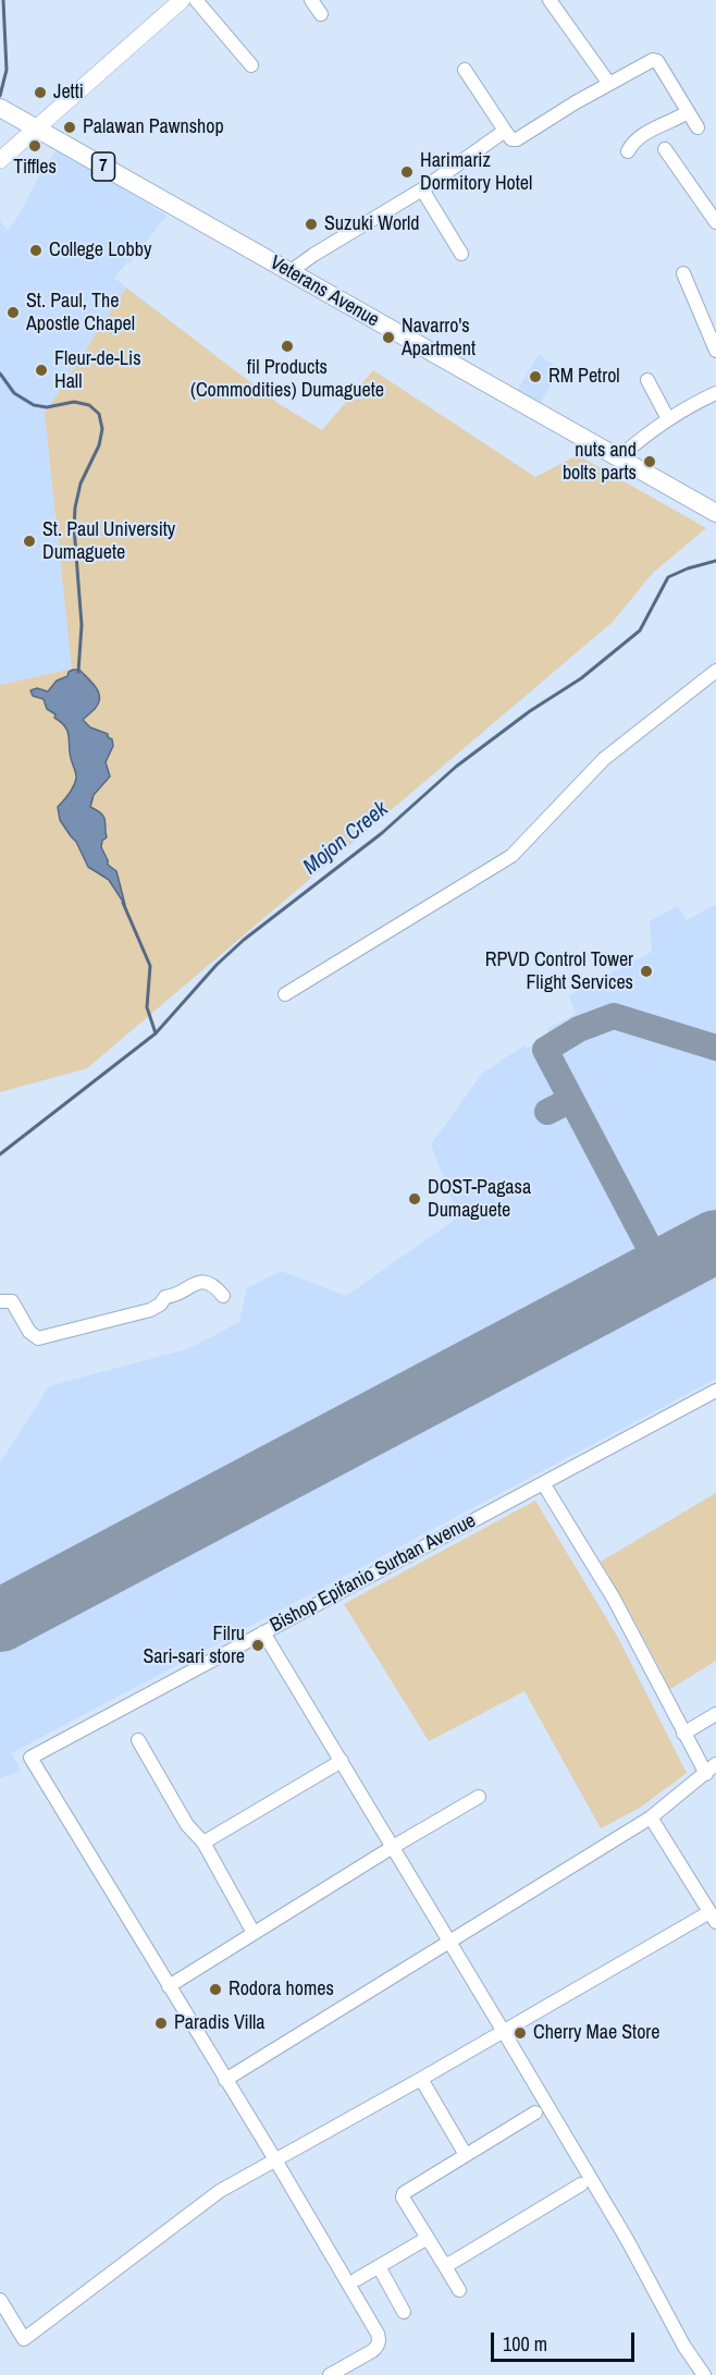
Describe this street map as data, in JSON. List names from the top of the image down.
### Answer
{
  "streets": {
    "highway": ["7", "Veterans Avenue"],
    "street": ["Bishop Epifanio Surban Avenue"]
  },
  "water": ["Mojon Creek"],
  "places": [
    "Jetti",
    "Palawan Pawnshop",
    "Tiffles",
    "Harimariz Dormitory Hotel",
    "Suzuki World",
    "College Lobby",
    "St. Paul, The Apostle Chapel",
    "Navarro's Apartment",
    "fil Products (Commodities) Dumaguete",
    "Fleur-de-Lis Hall",
    "RM Petrol",
    "nuts and bolts parts",
    "St. Paul University Dumaguete",
    "RPVD Control Tower Flight Services",
    "DOST-Pagasa Dumaguete",
    "Filru Sari-sari store",
    "Rodora homes",
    "Paradis Villa",
    "Cherry Mae Store"
  ],
  "scale_bar": "100 m"
}
